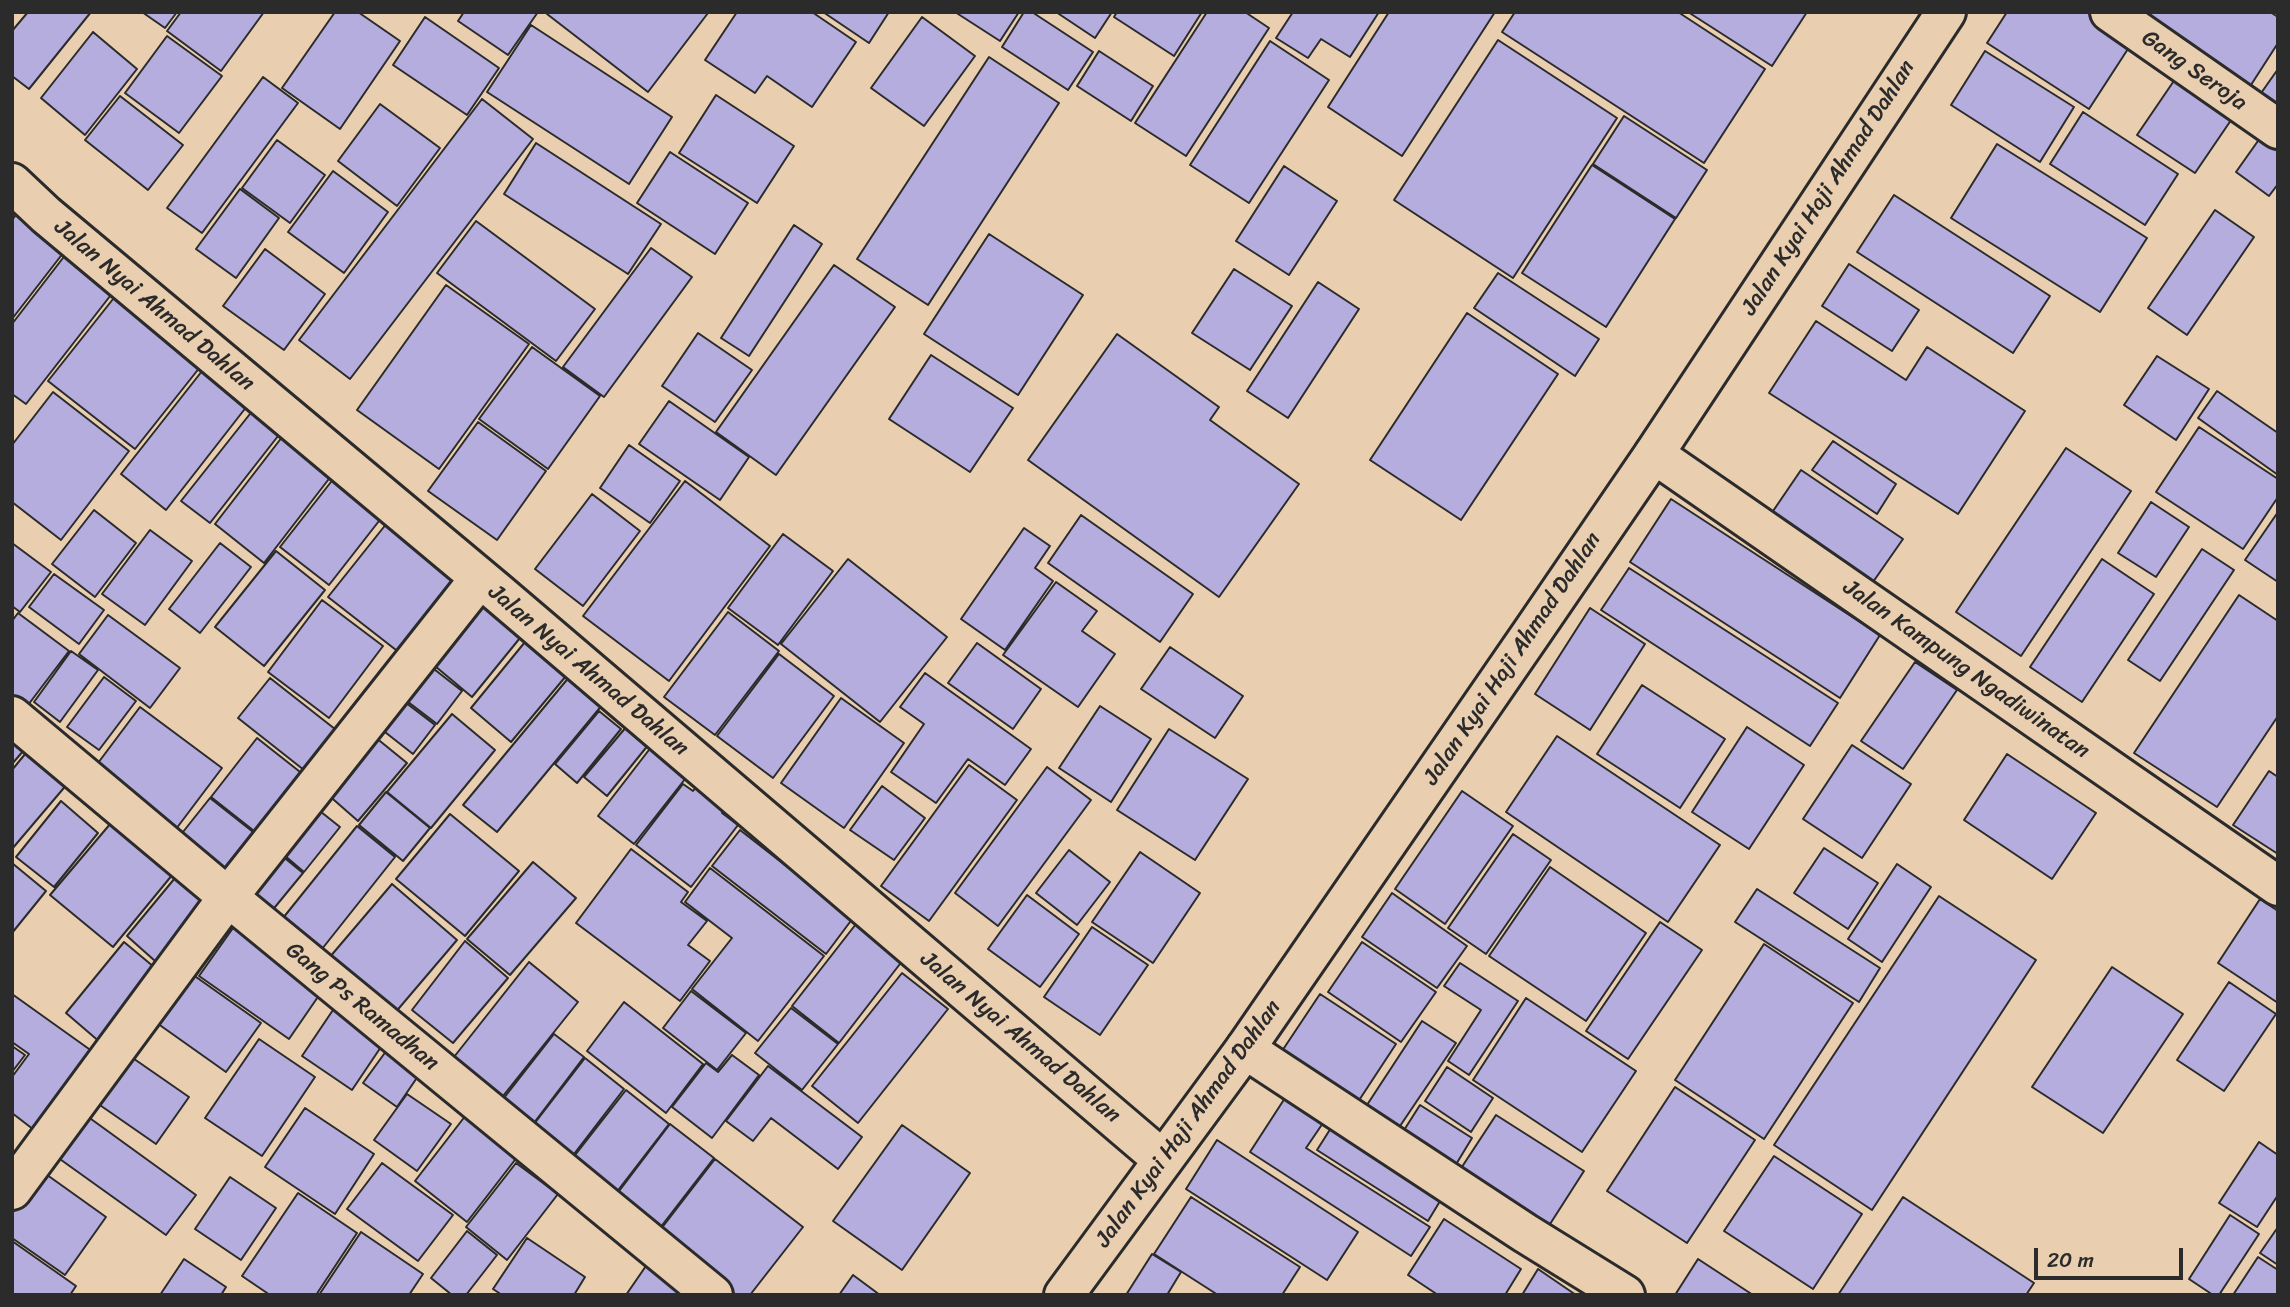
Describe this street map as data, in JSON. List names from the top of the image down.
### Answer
{
  "streets": {
    "street": [
      "Gang Seroja",
      "Jalan Kyai Haji Ahmad Dahlan",
      "Jalan Nyai Ahmad Dahlan",
      "Jalan Kampung Ngadiwinatan",
      "Gang Ps Ramadhan"
    ]
  },
  "crossings": [
    ["Jalan Kyai Haji Ahmad Dahlan", "Jalan Nyai Ahmad Dahlan"],
    ["Jalan Kyai Haji Ahmad Dahlan", "Jalan Kampung Ngadiwinatan"]
  ],
  "scale_bar": "20 m"
}
